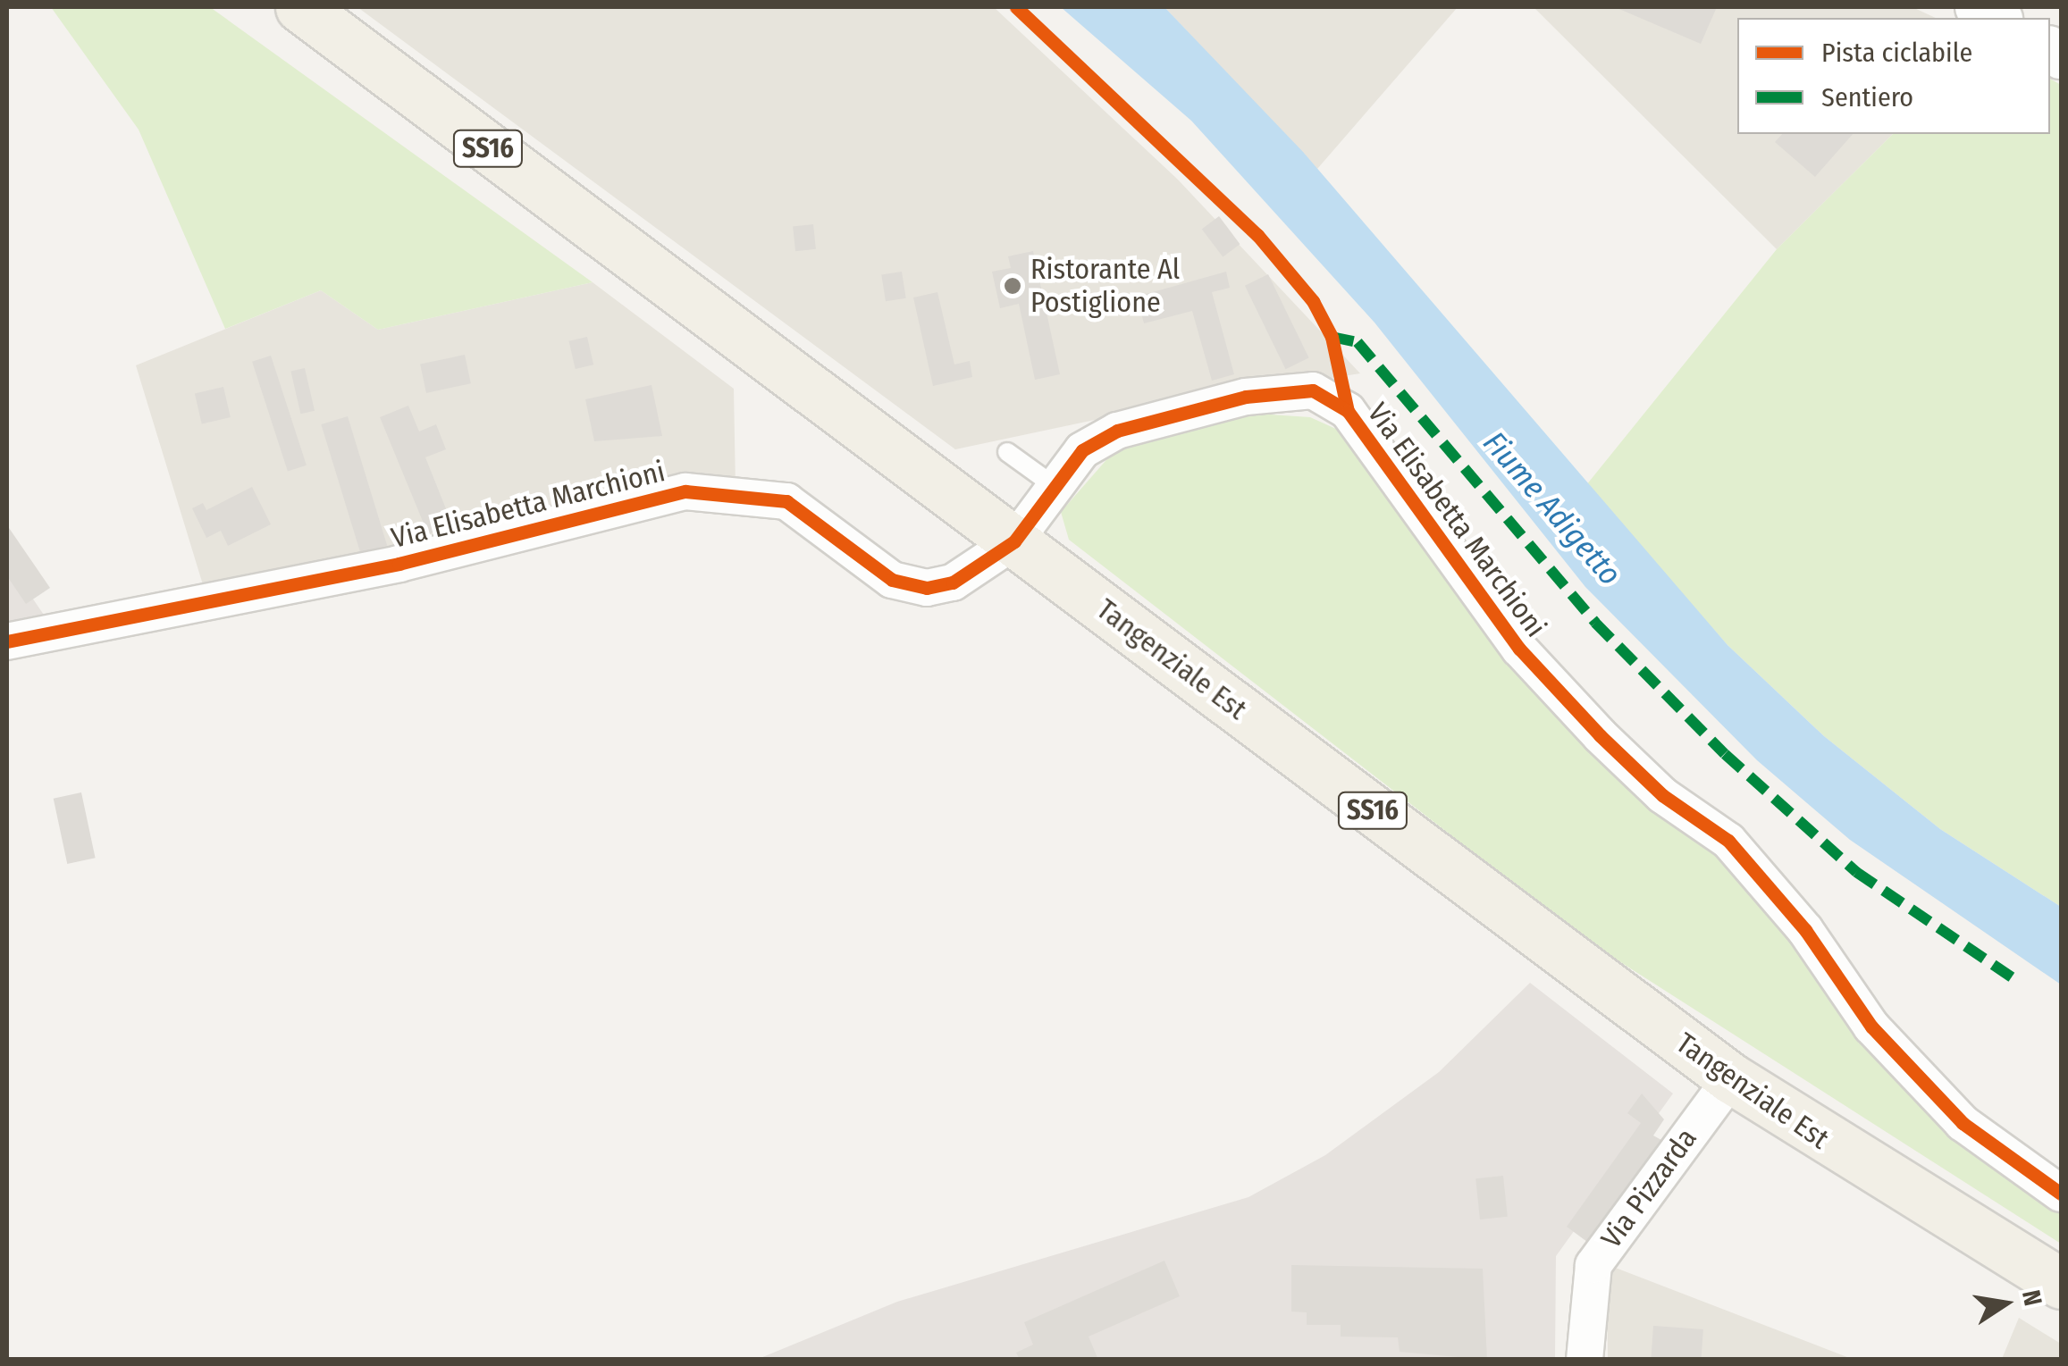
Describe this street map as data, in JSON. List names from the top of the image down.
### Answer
{
  "streets": {
    "main road": ["SS16", "Tangenziale Est"],
    "street": ["Via Elisabetta Marchioni", "Via Pizzarda"]
  },
  "crossings": [
    ["Via Elisabetta Marchioni", "Tangenziale Est"],
    ["Tangenziale Est", "Via Pizzarda"]
  ],
  "water": ["Fiume Adigetto"],
  "places": ["Ristorante Al Postiglione"],
  "legend": ["Pista ciclabile", "Sentiero"],
  "north": "right"
}
